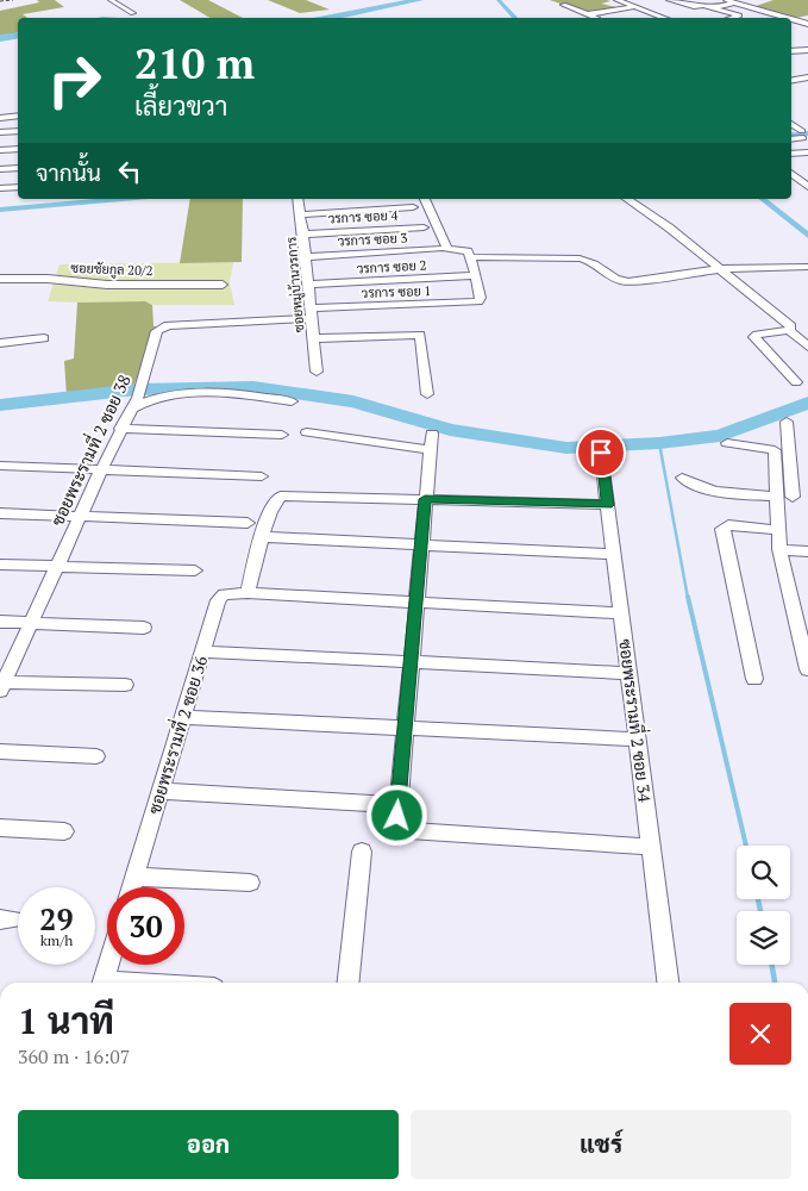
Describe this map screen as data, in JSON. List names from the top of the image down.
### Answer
{
  "streets": {
    "street": [
      "วรการ ซอย 4",
      "วรการ ซอย 3",
      "วรการ ซอย 2",
      "ซอยชัยกูล 20/2",
      "ซอยหมู่บ้านวรการ",
      "วรการ ซอย 1",
      "ซอยพระรามที่ 2 ซอย 38",
      "ซอยพระรามที่ 2 ซอย 34",
      "ซอยพระรามที่ 2 ซอย 36"
    ]
  },
  "crossings": [
    ["วรการ ซอย 4", "ซอยหมู่บ้านวรการ"],
    ["วรการ ซอย 3", "ซอยหมู่บ้านวรการ"],
    ["วรการ ซอย 2", "ซอยหมู่บ้านวรการ"],
    ["วรการ ซอย 2", "วรการ ซอย 1"],
    ["ซอยหมู่บ้านวรการ", "วรการ ซอย 1"],
    ["ซอยหมู่บ้านวรการ", "ซอยพระรามที่ 2 ซอย 38"],
    ["วรการ ซอย 1", "ซอยพระรามที่ 2 ซอย 38"]
  ],
  "page": {
    "turn": ["210 m", "เลี้ยวขวา"],
    "then": "จากนั้น",
    "speed": "29 km/h",
    "limit": "30",
    "heading": ["1 นาที", "360 m · 16:07"],
    "buttons": ["ออก", "แชร์"]
  }
}
